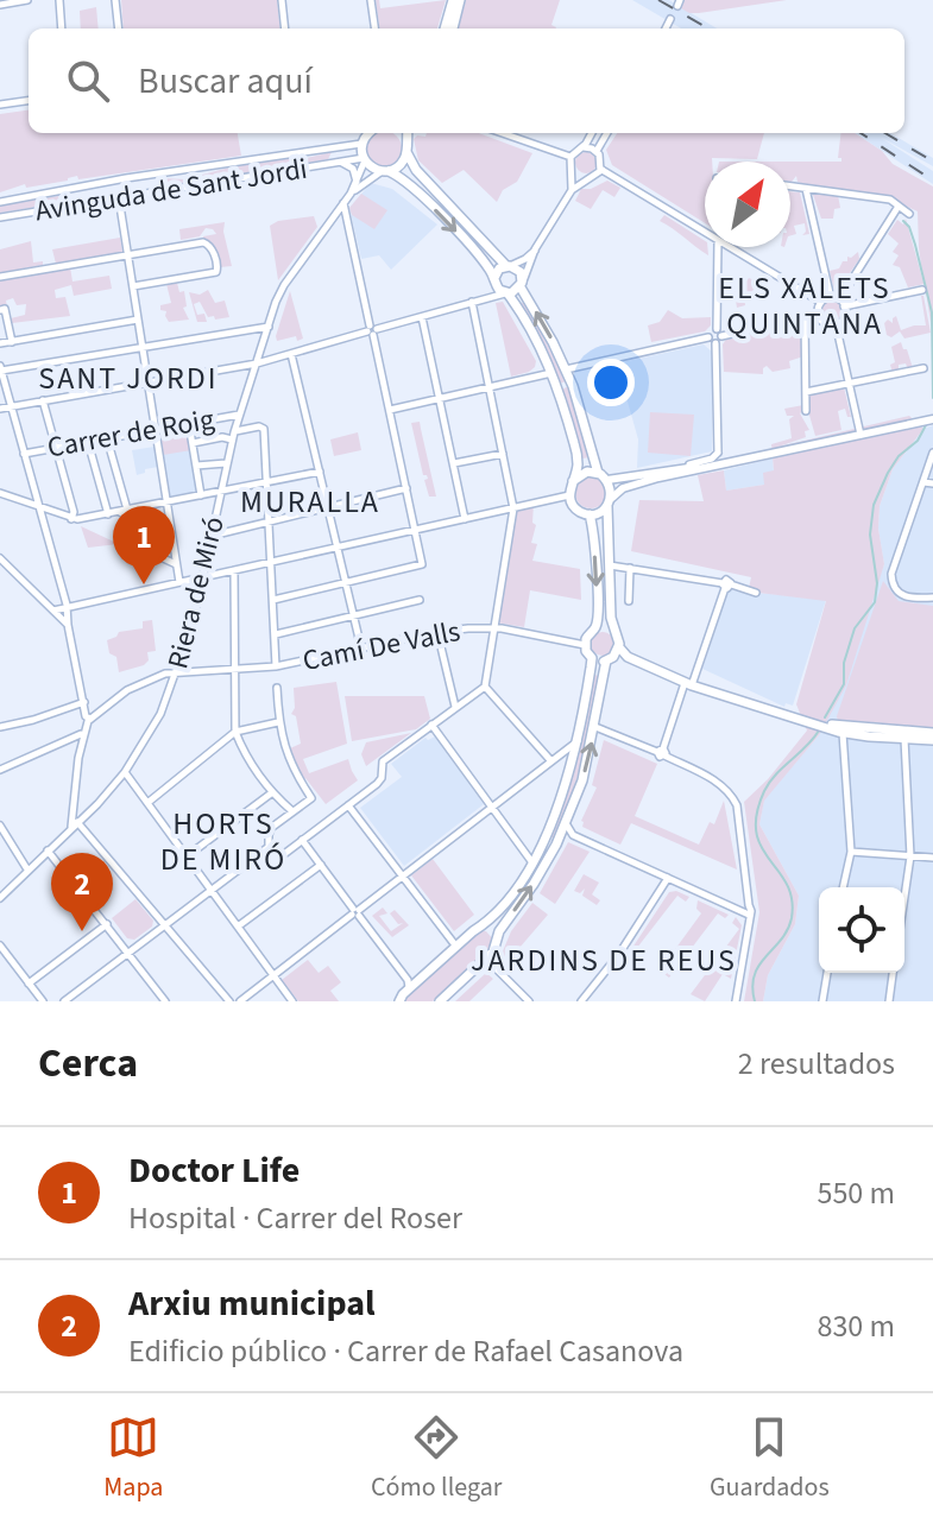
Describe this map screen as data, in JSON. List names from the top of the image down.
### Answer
{
  "streets": {
    "street": [
      "Avinguda de Sant Jordi",
      "Carrer de Roig",
      "Riera de Miró",
      "Camí De Valls"
    ]
  },
  "crossings": [
    ["Avinguda de Sant Jordi", "Riera de Miró"],
    ["Carrer de Roig", "Riera de Miró"],
    ["Riera de Miró", "Camí De Valls"]
  ],
  "districts": [
    "ELS XALETS QUINTANA",
    "SANT JORDI",
    "MURALLA",
    "HORTS DE MIRÓ",
    "JARDINS DE REUS"
  ],
  "north": "top right",
  "page": {
    "search": "Buscar aquí",
    "pins": ["1", "2"],
    "heading": ["Cerca", "2 resultados"],
    "list": [
      {
        "mark": "1",
        "name": "Doctor Life",
        "note": "Hospital · Carrer del Roser",
        "value": "550 m"
      },
      {
        "mark": "2",
        "name": "Arxiu municipal",
        "note": "Edificio público · Carrer de Rafael Casanova",
        "value": "830 m"
      }
    ],
    "nav": ["Mapa", "Cómo llegar", "Guardados"]
  }
}
